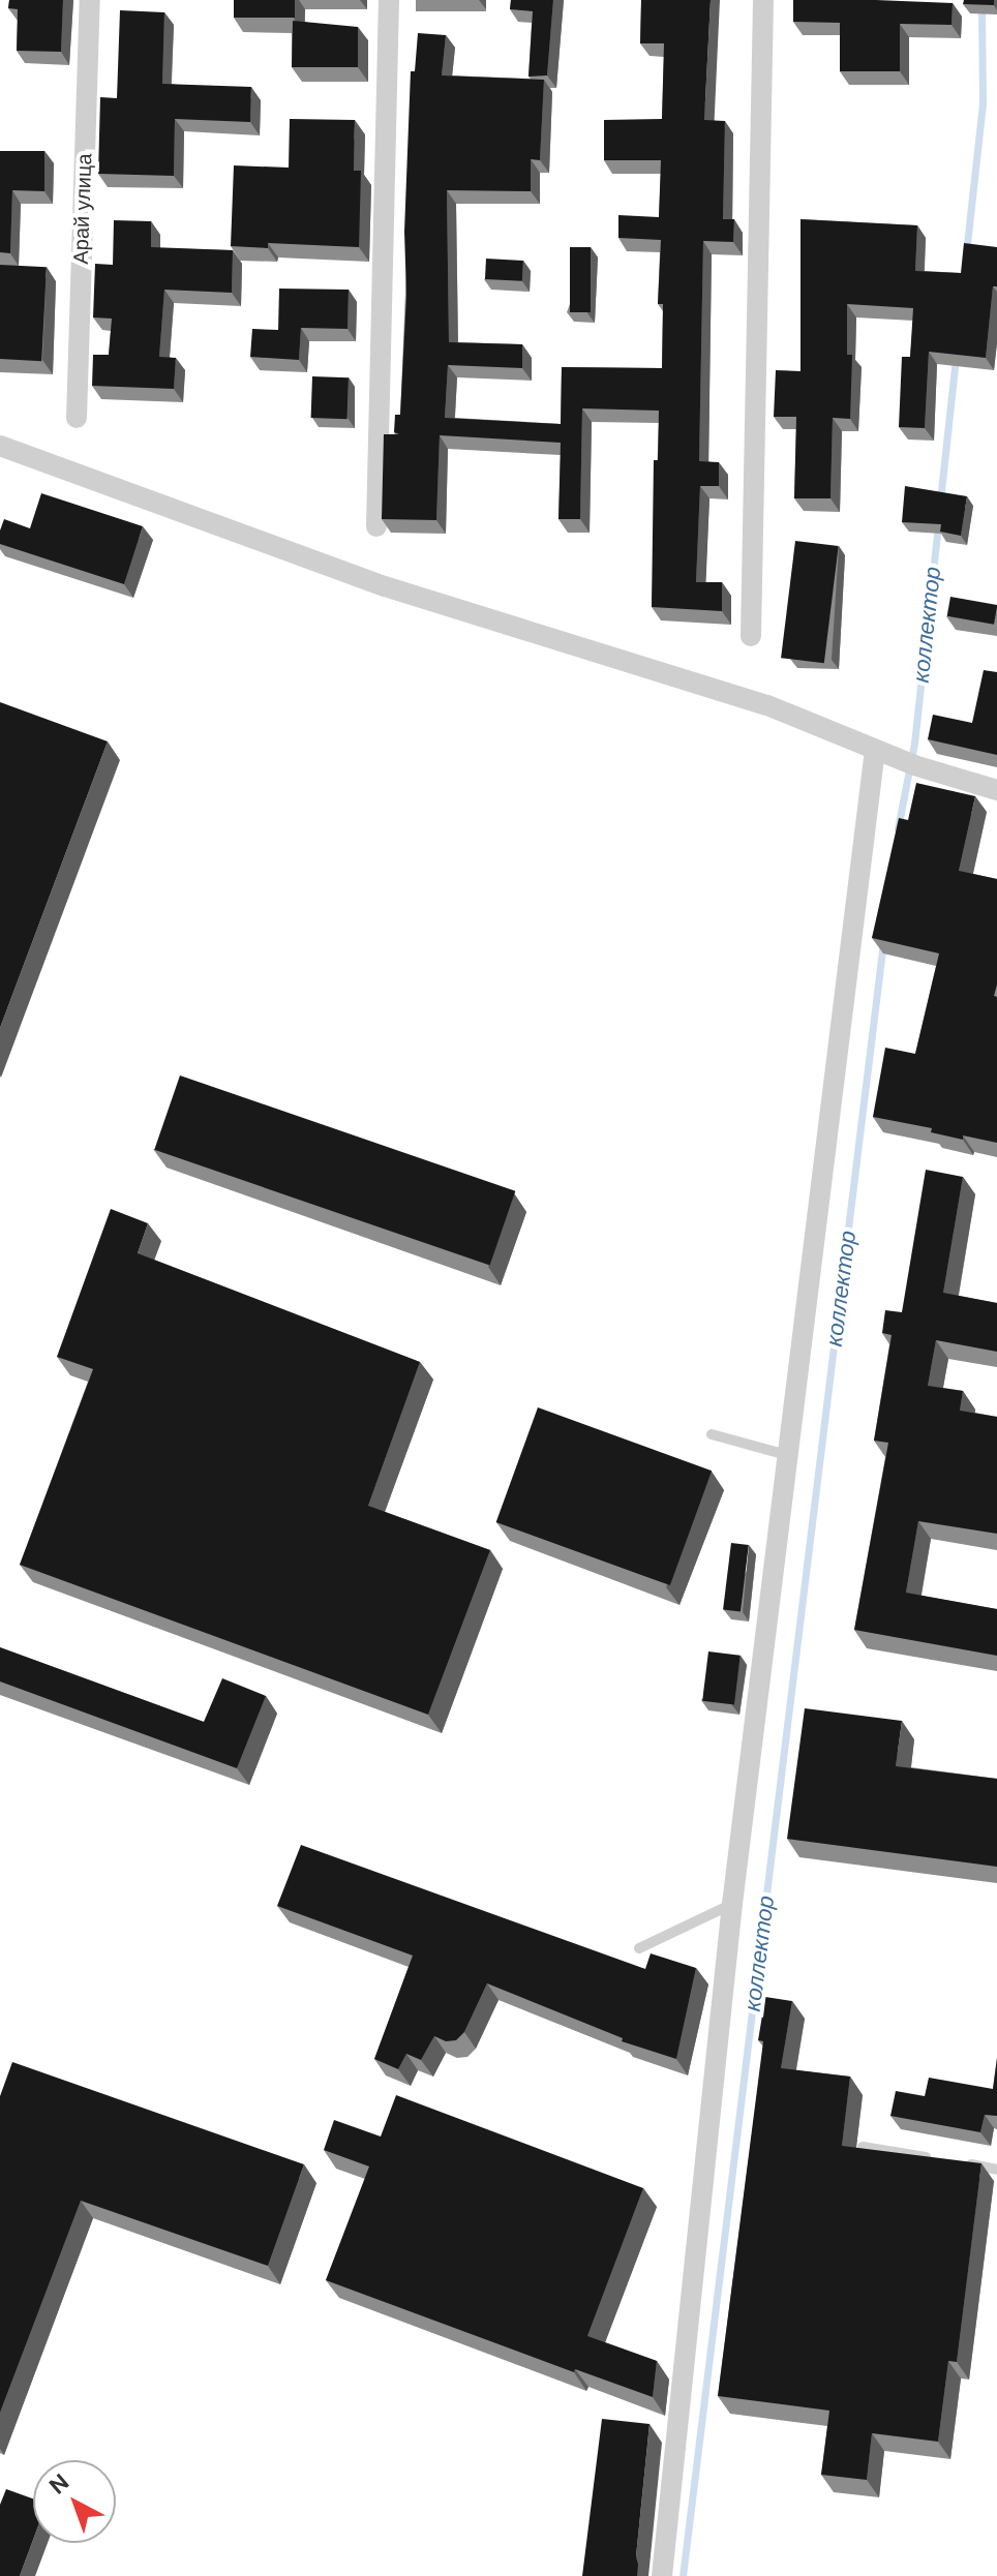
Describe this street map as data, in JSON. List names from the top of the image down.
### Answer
{
  "streets": {
    "street": ["Арай улица"]
  },
  "water": ["коллектор"],
  "north": "top left"
}
